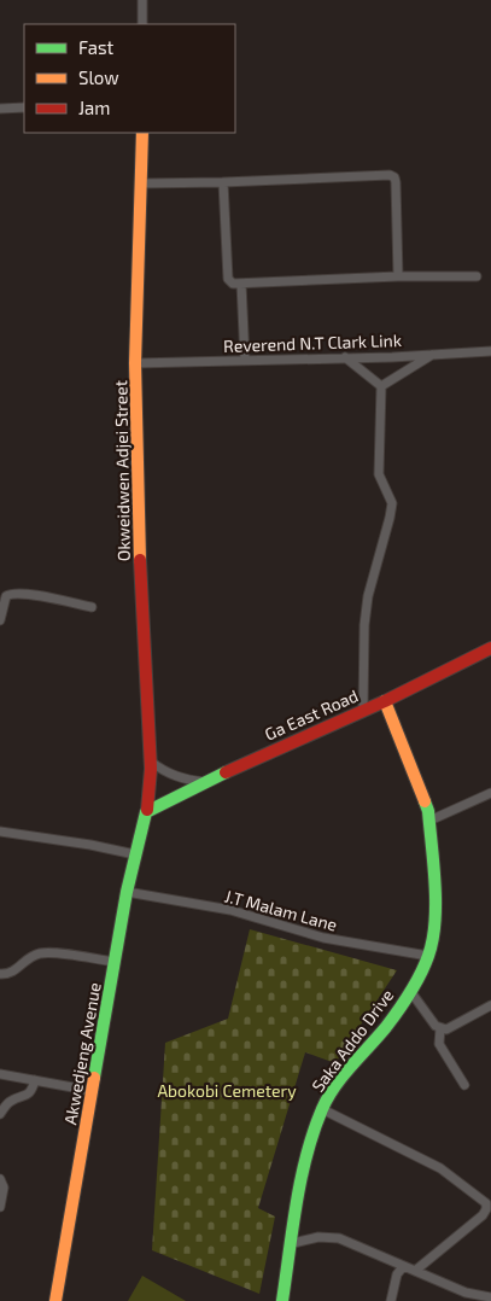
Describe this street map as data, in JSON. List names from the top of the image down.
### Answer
{
  "streets": {
    "street": [
      "Reverend N.T Clark Link",
      "Okweidwen Adjei Street",
      "Ga East Road",
      "J.T Malam Lane",
      "Saka Addo Drive",
      "Akwedjeng Avenue"
    ]
  },
  "crossings": [
    ["Reverend N.T Clark Link", "Okweidwen Adjei Street"],
    ["Okweidwen Adjei Street", "Ga East Road"],
    ["Okweidwen Adjei Street", "Akwedjeng Avenue"],
    ["Ga East Road", "Saka Addo Drive"],
    ["Ga East Road", "Akwedjeng Avenue"],
    ["J.T Malam Lane", "Saka Addo Drive"],
    ["J.T Malam Lane", "Akwedjeng Avenue"]
  ],
  "parks": ["Abokobi Cemetery"],
  "legend": ["Fast", "Slow", "Jam"]
}
